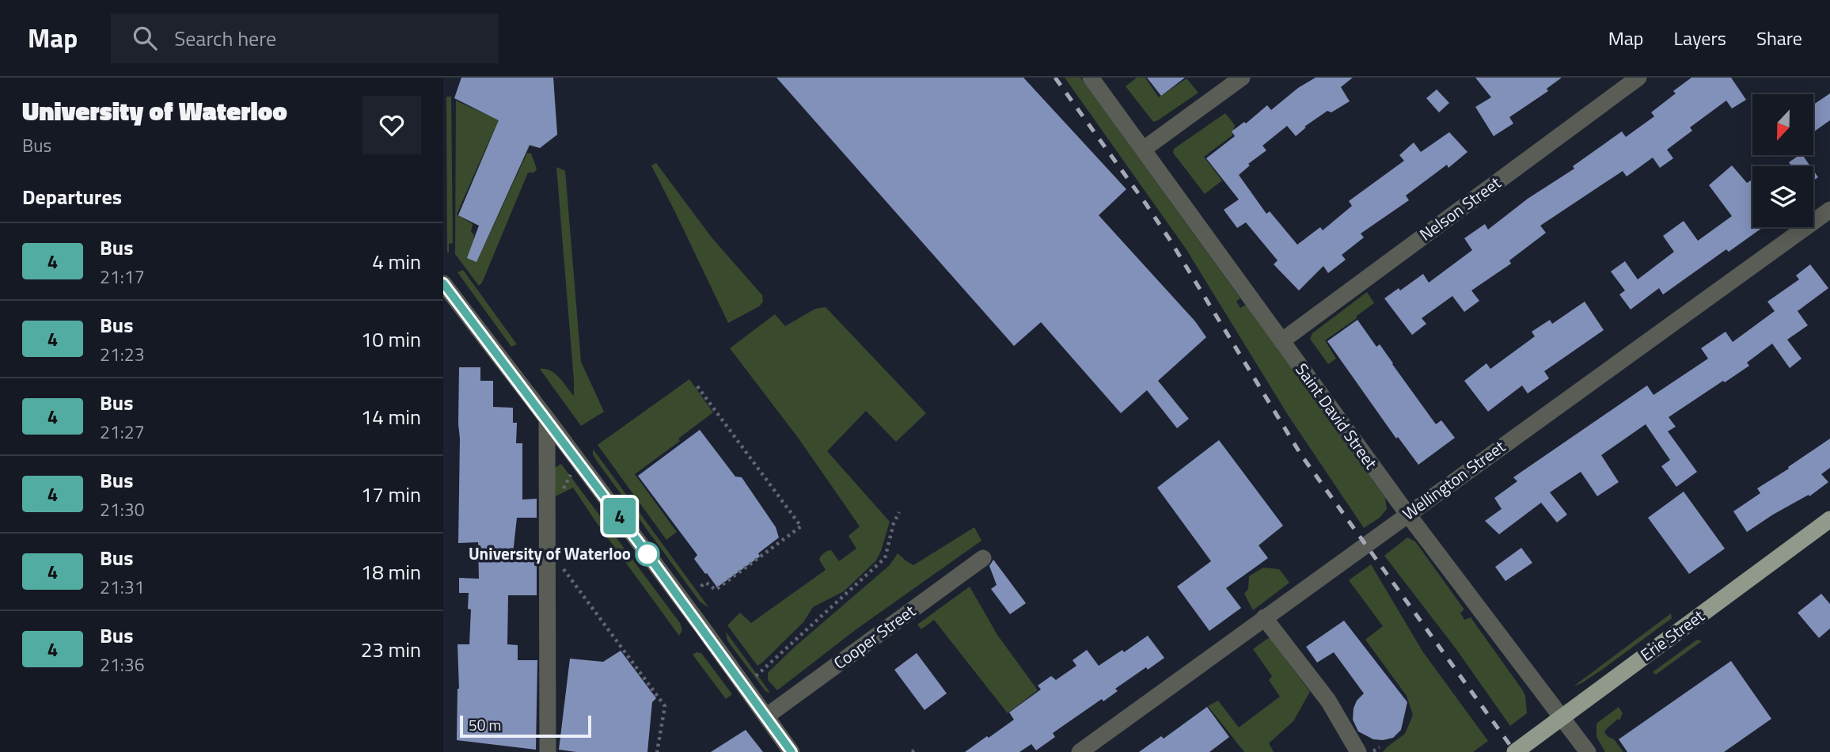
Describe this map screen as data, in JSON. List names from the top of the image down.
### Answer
{
  "streets": {
    "main road": ["Erie Street"],
    "street": [
      "Nelson Street",
      "Saint David Street",
      "Wellington Street",
      "Cooper Street"
    ]
  },
  "crossings": [
    ["Nelson Street", "Saint David Street"],
    ["Saint David Street", "Wellington Street"],
    ["Saint David Street", "Erie Street"]
  ],
  "places": ["University of Waterloo"],
  "lines": ["bus line 4"],
  "scale_bar": "50 m",
  "north": "bottom",
  "page": {
    "header": "Map",
    "search": "Search here",
    "nav": ["Map", "Layers", "Share"],
    "heading": [
      ["University of Waterloo", "Bus"],
      "Departures"
    ],
    "on_map": "4",
    "list": [
      {
        "mark": "4",
        "name": "Bus",
        "note": "21:17",
        "value": "4 min"
      },
      {
        "mark": "4",
        "name": "Bus",
        "note": "21:23",
        "value": "10 min"
      },
      {
        "mark": "4",
        "name": "Bus",
        "note": "21:27",
        "value": "14 min"
      },
      {
        "mark": "4",
        "name": "Bus",
        "note": "21:30",
        "value": "17 min"
      },
      {
        "mark": "4",
        "name": "Bus",
        "note": "21:31",
        "value": "18 min"
      },
      {
        "mark": "4",
        "name": "Bus",
        "note": "21:36",
        "value": "23 min"
      }
    ],
    "scale": "50 m"
  }
}
